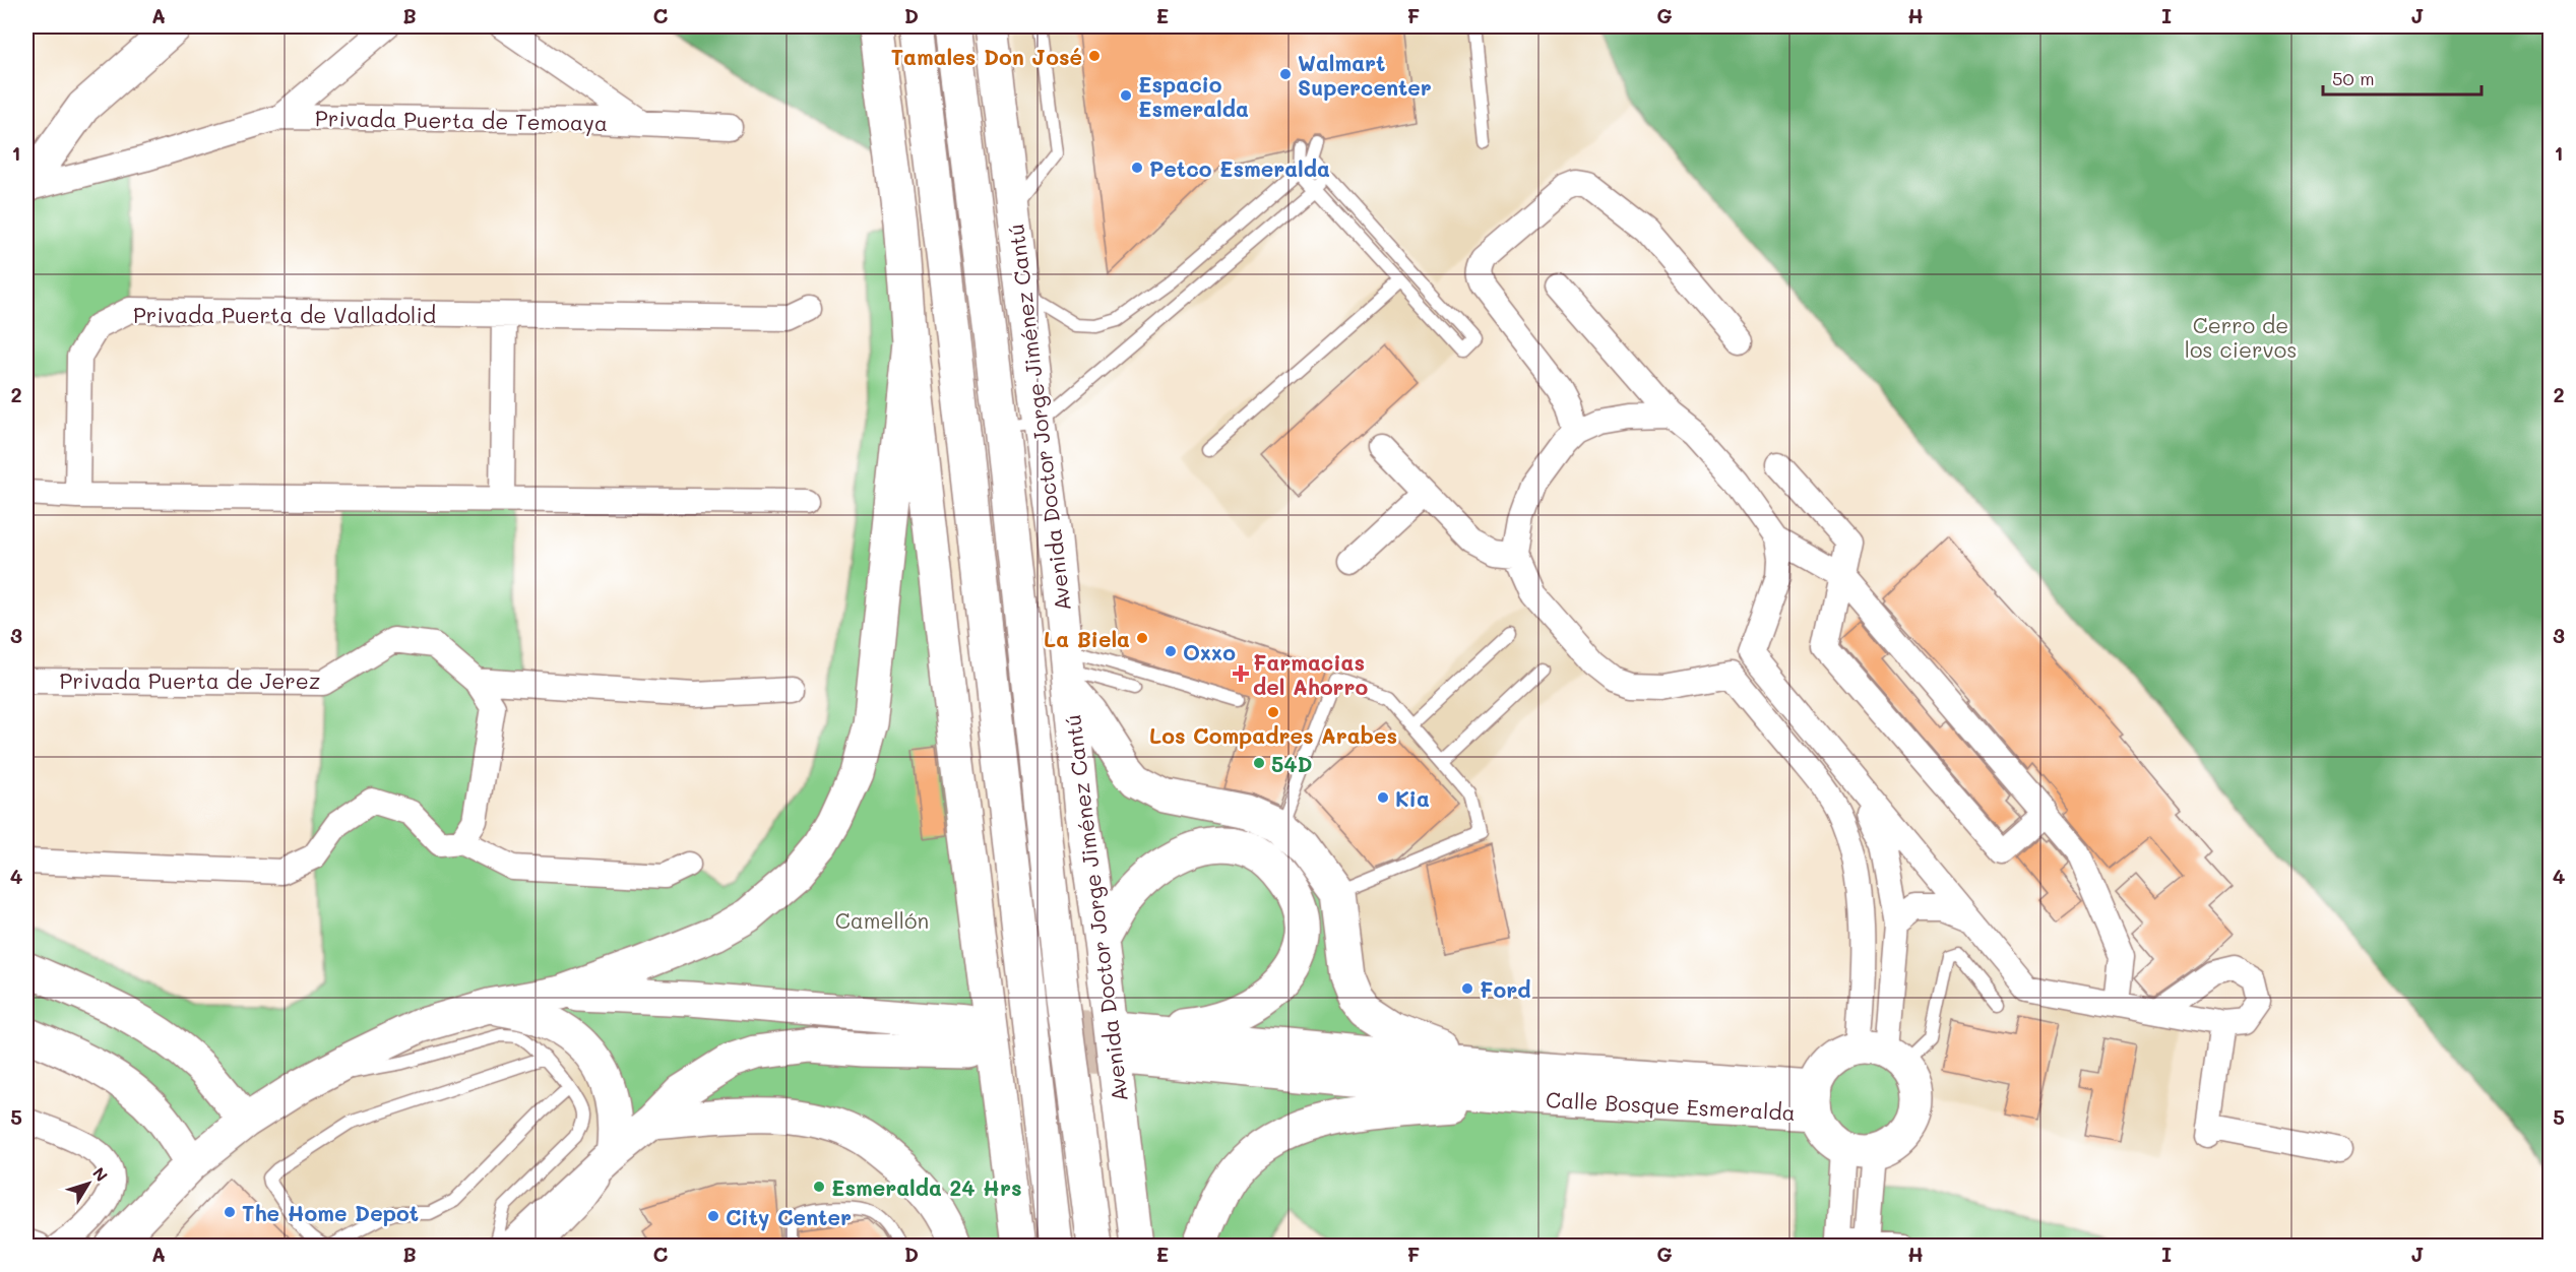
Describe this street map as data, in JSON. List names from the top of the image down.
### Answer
{
  "streets": {
    "street": [
      "Privada Puerta de Temoaya",
      "Privada Puerta de Valladolid",
      "Avenida Doctor Jorge Jiménez Cantú",
      "Privada Puerta de Jerez",
      "Calle Bosque Esmeralda"
    ]
  },
  "parks": ["Cerro de los ciervos", "Camellón"],
  "places": {
    "other": [
      "Tamales Don José",
      "Walmart Supercenter",
      "Espacio Esmeralda",
      "Petco Esmeralda",
      "La Biela",
      "Oxxo",
      "Los Compadres Arabes",
      "54D",
      "Kia",
      "Ford",
      "Esmeralda 24 Hrs",
      "The Home Depot",
      "City Center"
    ],
    "health": ["Farmacias del Ahorro"]
  },
  "scale_bar": "50 m",
  "north": "top right",
  "grid": {
    "columns": [
      "A",
      "B",
      "C",
      "D",
      "E",
      "F",
      "G",
      "H",
      "I",
      "J"
    ],
    "rows": [
      "1",
      "2",
      "3",
      "4",
      "5"
    ]
  }
}
